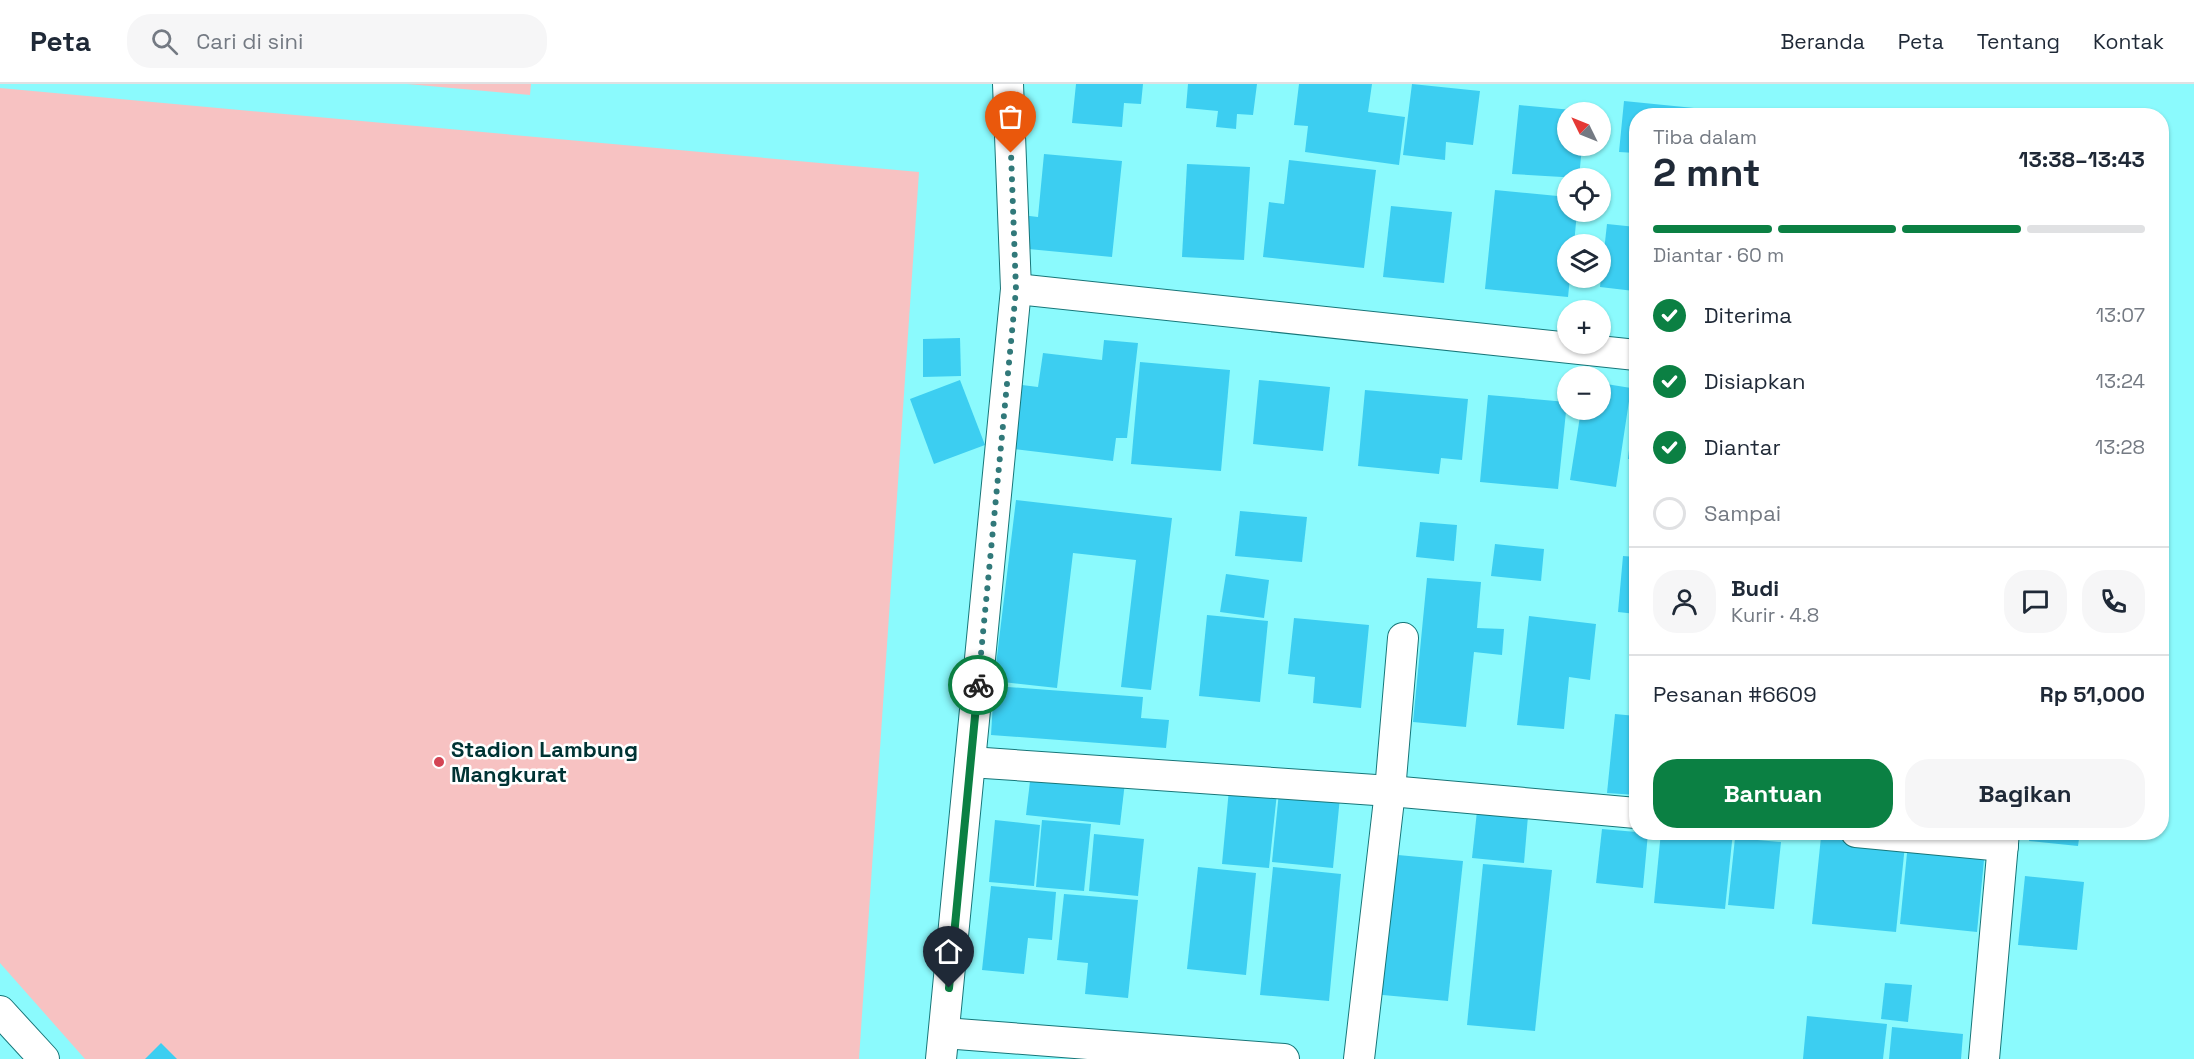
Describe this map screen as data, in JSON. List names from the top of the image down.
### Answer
{
  "places": ["Stadion Lambung Mangkurat"],
  "north": "top left",
  "page": {
    "header": "Peta",
    "search": "Cari di sini",
    "nav": [
      "Beranda",
      "Peta",
      "Tentang",
      "Kontak"
    ],
    "map_buttons": ["+", "−"],
    "heading": ["2 mnt", "Tiba dalam", "13:38–13:43"],
    "panel": [
      "Budi",
      "Kurir · 4.8",
      "Pesanan #6609",
      "Rp 51,000"
    ],
    "bar": "Diantar · 60 m",
    "list": [
      ["Diterima", "13:07"],
      ["Disiapkan", "13:24"],
      ["Diantar", "13:28"],
      "Sampai"
    ],
    "buttons": ["Bantuan", "Bagikan"]
  }
}
